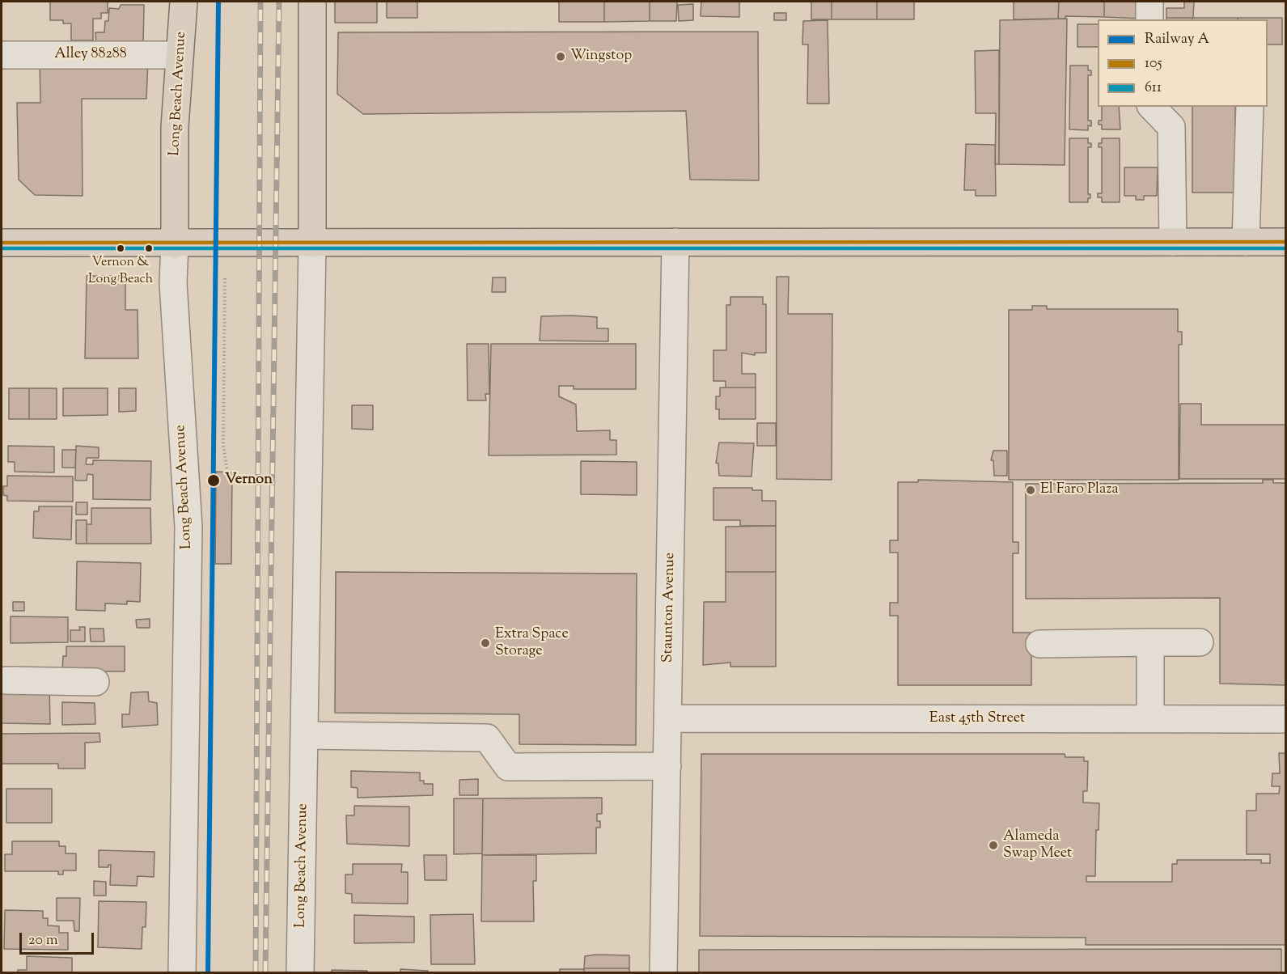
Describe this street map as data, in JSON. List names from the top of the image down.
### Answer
{
  "streets": {
    "main road": ["Long Beach Avenue"],
    "street": ["Alley 88288", "Staunton Avenue", "East 45th Street"]
  },
  "crossings": [
    ["Alley 88288", "Long Beach Avenue"],
    ["Staunton Avenue", "East 45th Street"]
  ],
  "places": [
    "Wingstop",
    "Vernon & Long Beach",
    "Vernon",
    "El Faro Plaza",
    "Extra Space Storage",
    "Alameda Swap Meet"
  ],
  "lines": ["rail line A", "transit line 105", "transit line 611"],
  "legend": ["Railway A", "105", "611"],
  "scale_bar": "20 m"
}
